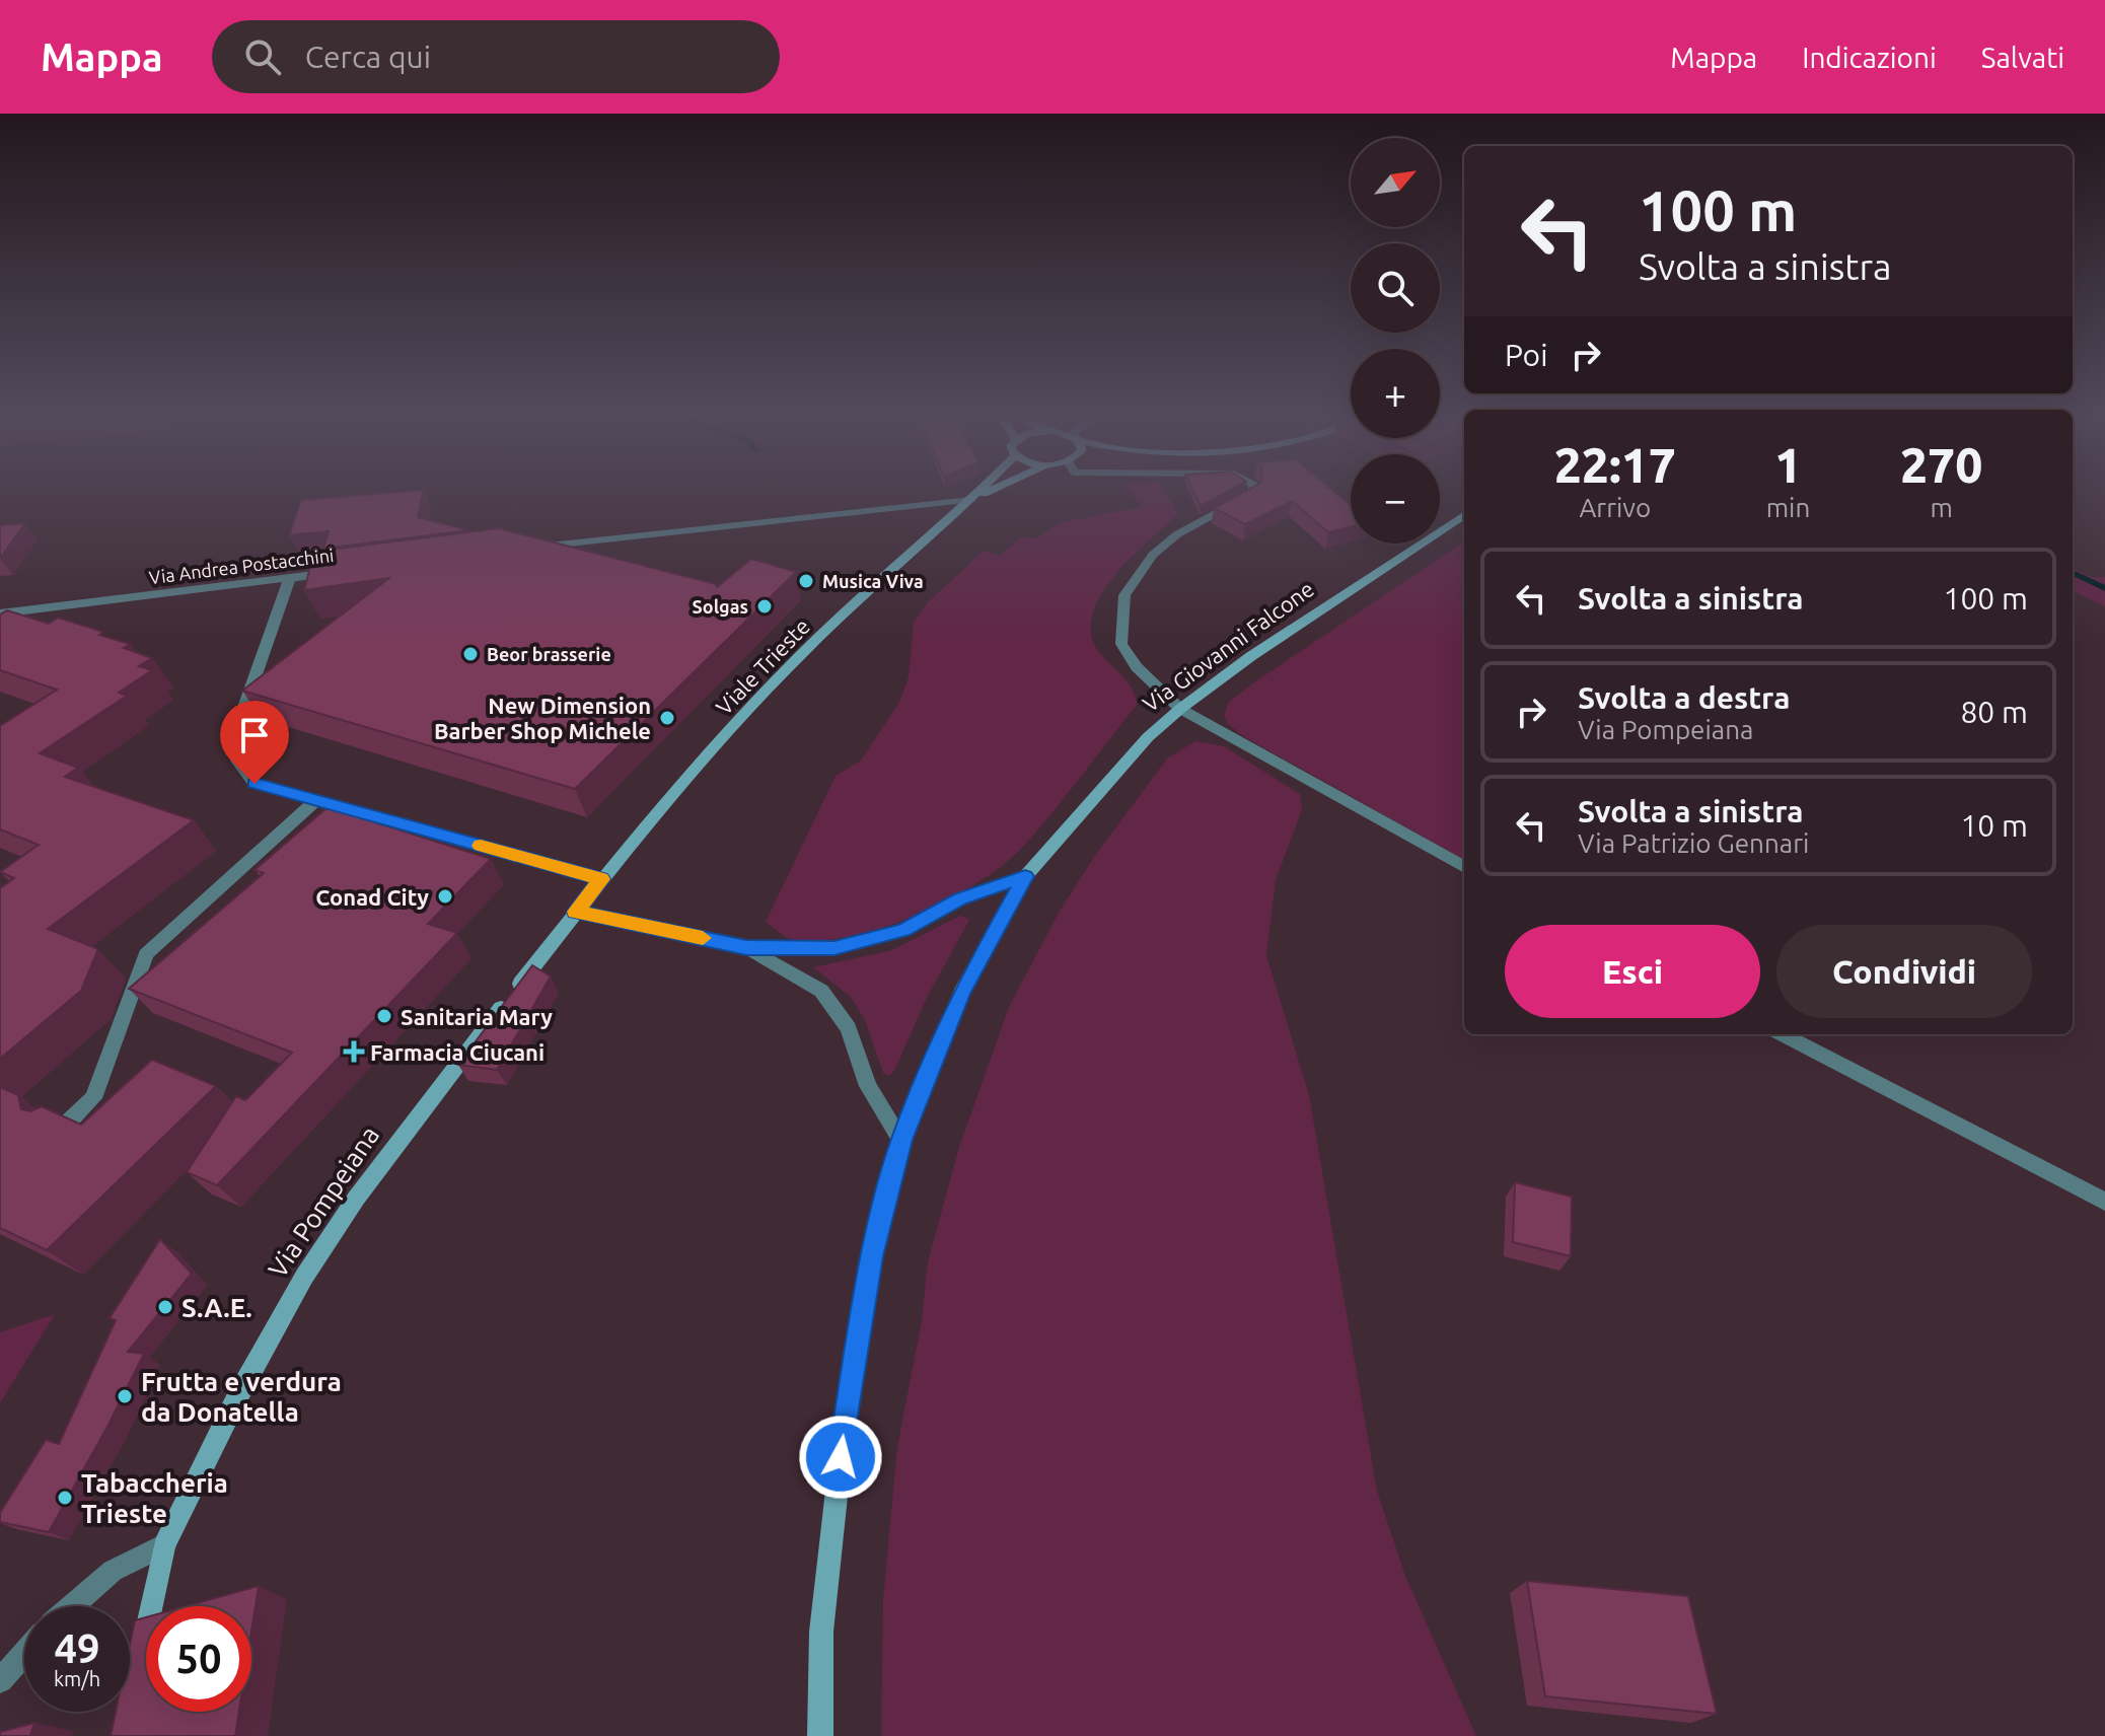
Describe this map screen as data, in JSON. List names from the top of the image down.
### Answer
{
  "streets": {
    "main road": ["Via Giovanni Falcone", "Viale Trieste", "Via Pompeiana"],
    "street": ["Via Andrea Postacchini"]
  },
  "crossings": [
    ["Viale Trieste", "Via Pompeiana"]
  ],
  "places": {
    "other": [
      "Musica Viva",
      "Solgas",
      "Beor brasserie",
      "New Dimension Barber Shop Michele",
      "Conad City",
      "Sanitaria Mary",
      "S.A.E.",
      "Frutta e verdura da Donatella",
      "Tabaccheria Trieste"
    ],
    "health": ["Farmacia Ciucani"]
  },
  "north": "top right",
  "page": {
    "header": "Mappa",
    "search": "Cerca qui",
    "nav": ["Mappa", "Indicazioni", "Salvati"],
    "map_buttons": ["+", "−"],
    "turn": ["100 m", "Svolta a sinistra"],
    "then": "Poi",
    "eta": [
      "22:17",
      "Arrivo",
      "1",
      "min",
      "270",
      "m"
    ],
    "list": [
      {
        "name": "Svolta a sinistra",
        "value": "100 m"
      },
      {
        "name": "Svolta a destra",
        "note": "Via Pompeiana",
        "value": "80 m"
      },
      {
        "name": "Svolta a sinistra",
        "note": "Via Patrizio Gennari",
        "value": "10 m"
      }
    ],
    "buttons": ["Esci", "Condividi"],
    "speed": "49 km/h",
    "limit": "50"
  }
}
